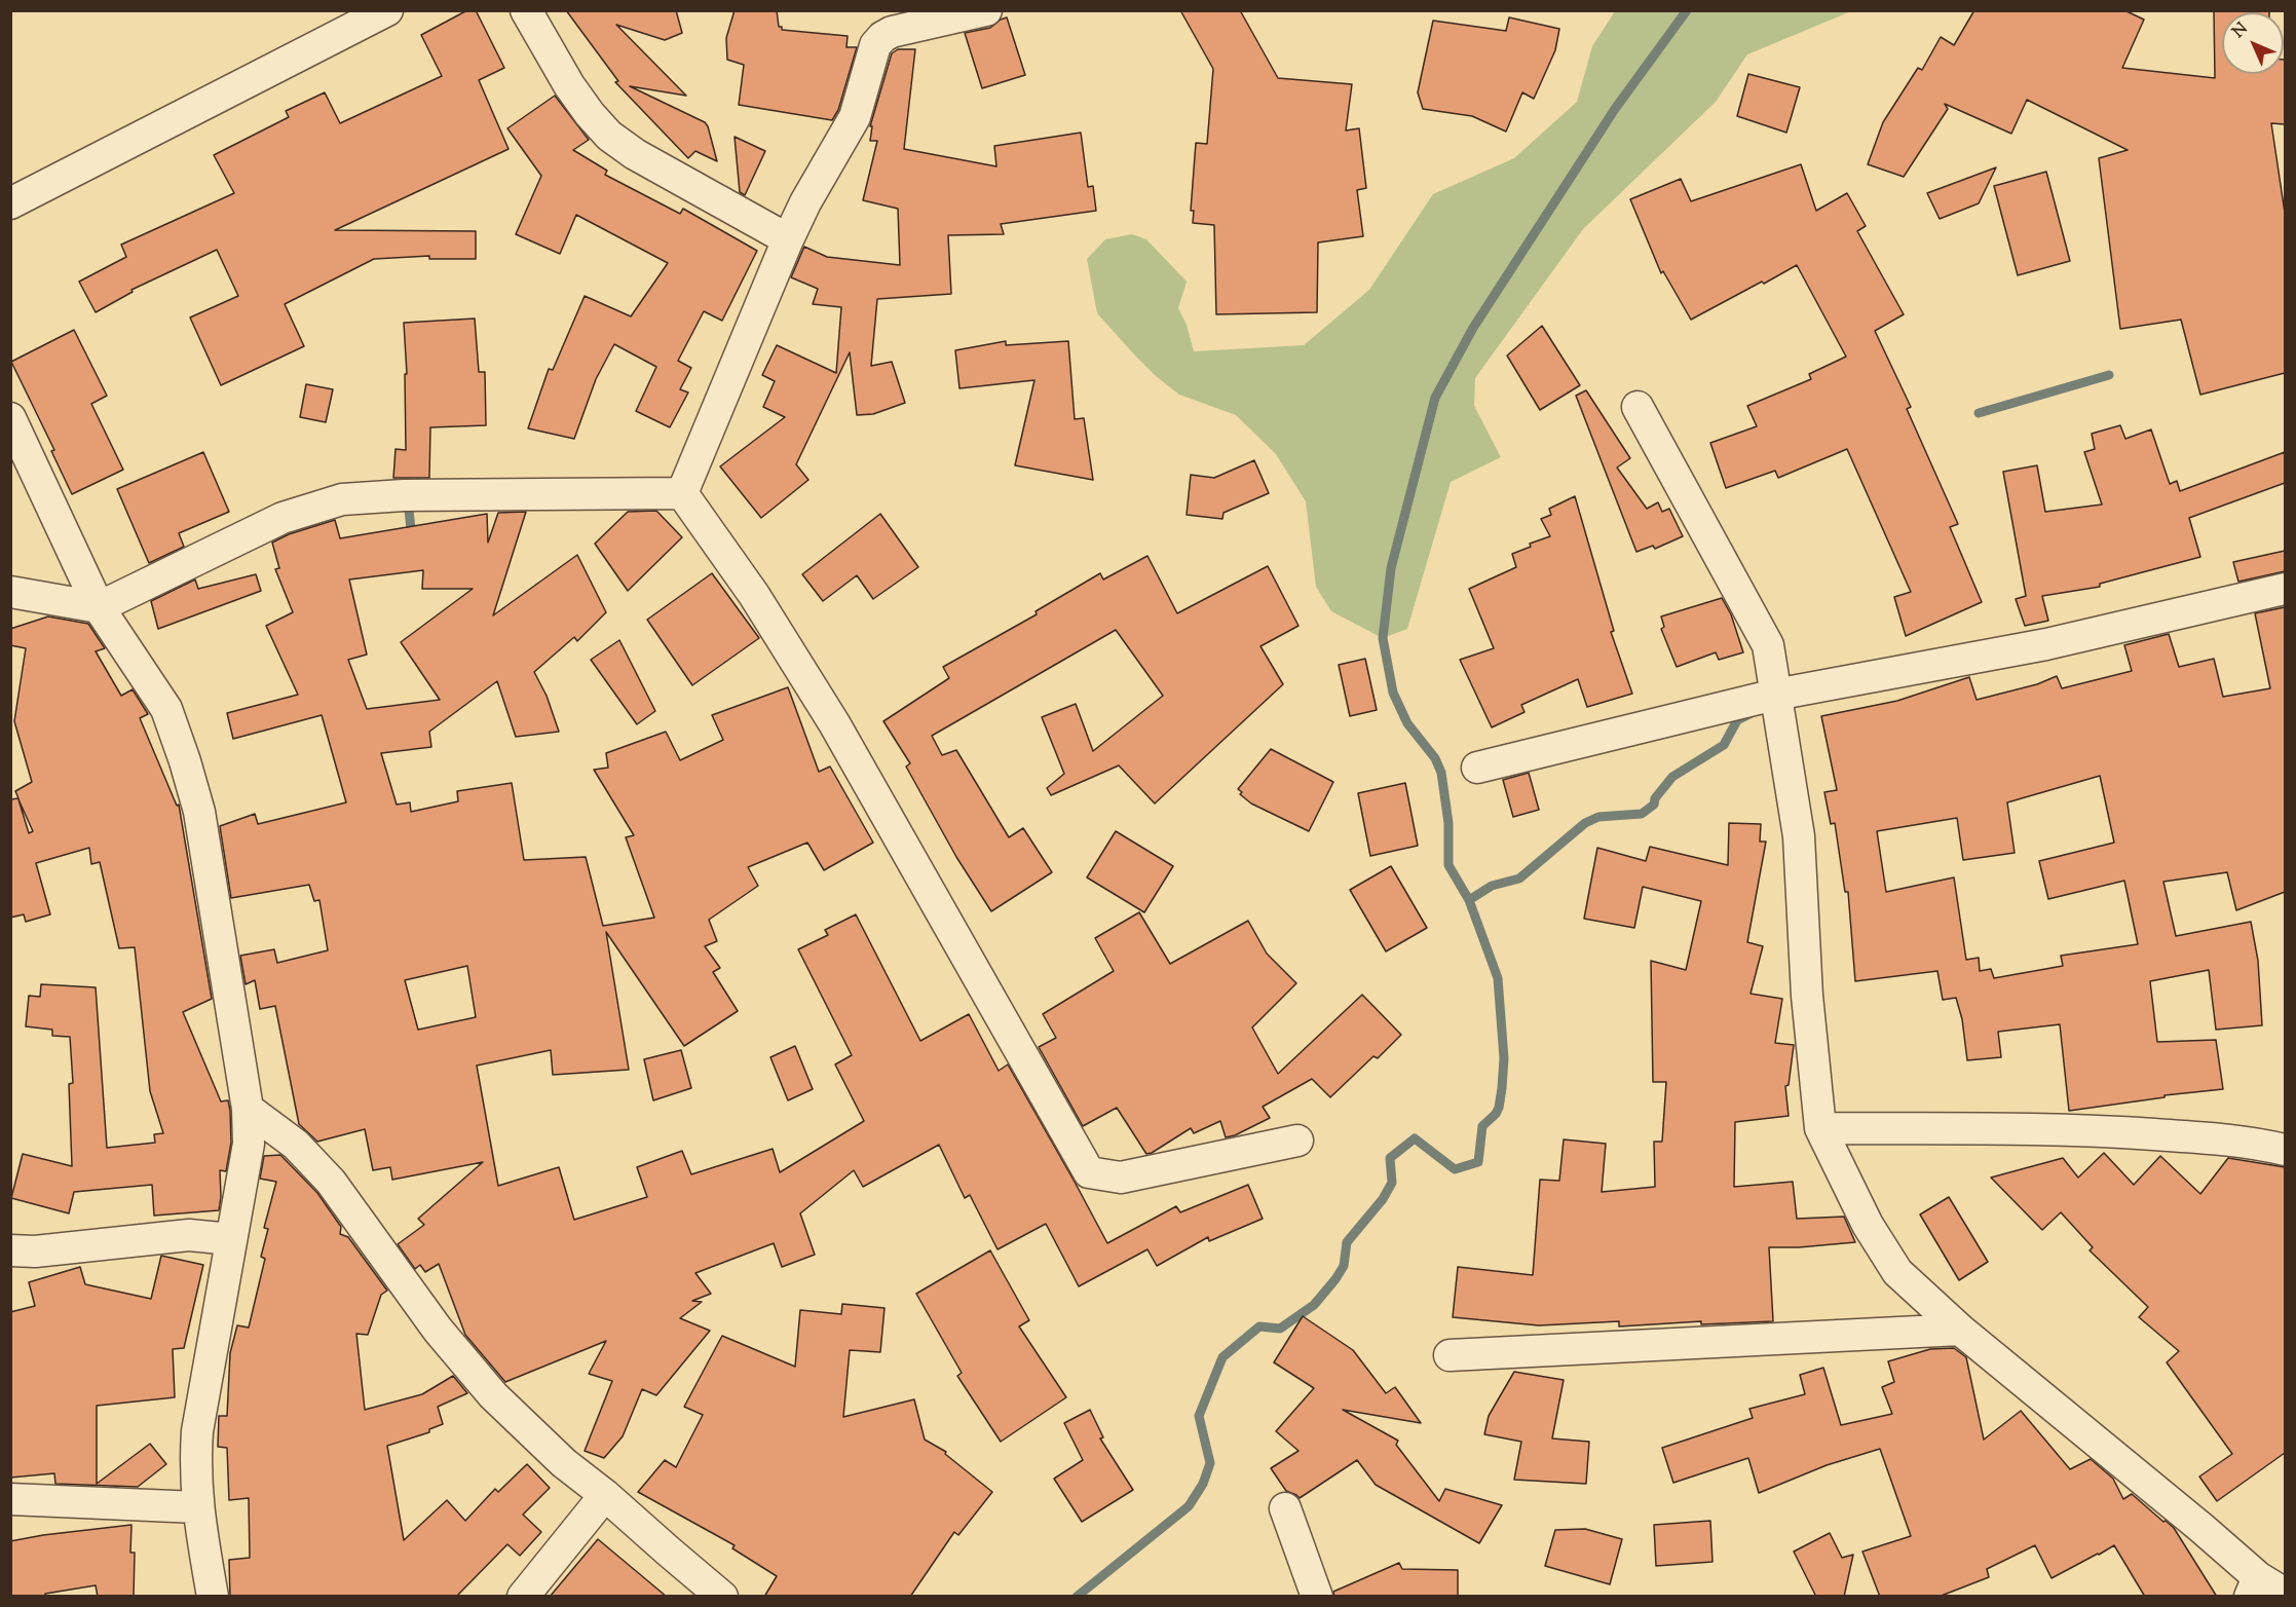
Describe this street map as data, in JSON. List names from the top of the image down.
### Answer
{
  "north": "top left"
}
